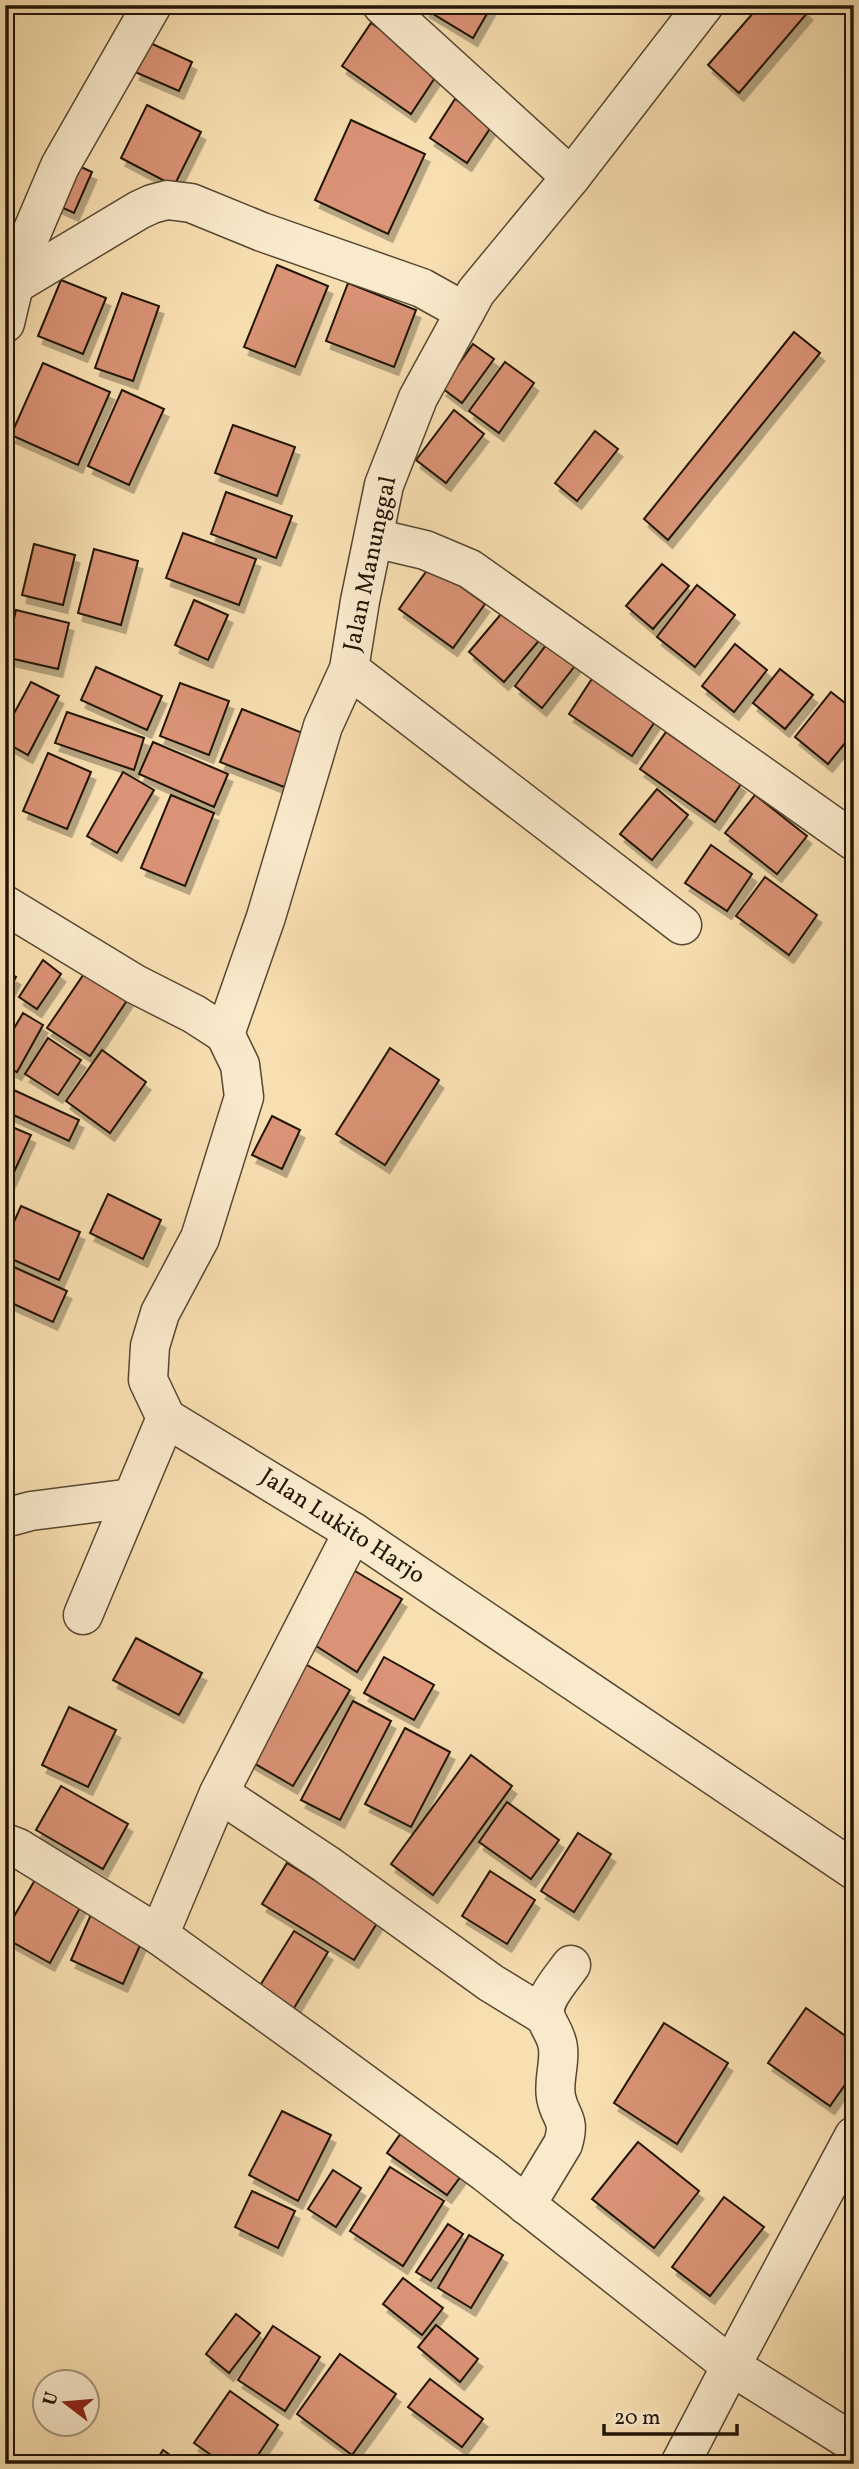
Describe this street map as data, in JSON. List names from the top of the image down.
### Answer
{
  "streets": {
    "street": ["Jalan Manunggal", "Jalan Lukito Harjo"]
  },
  "scale_bar": "20 m",
  "north": "left"
}
